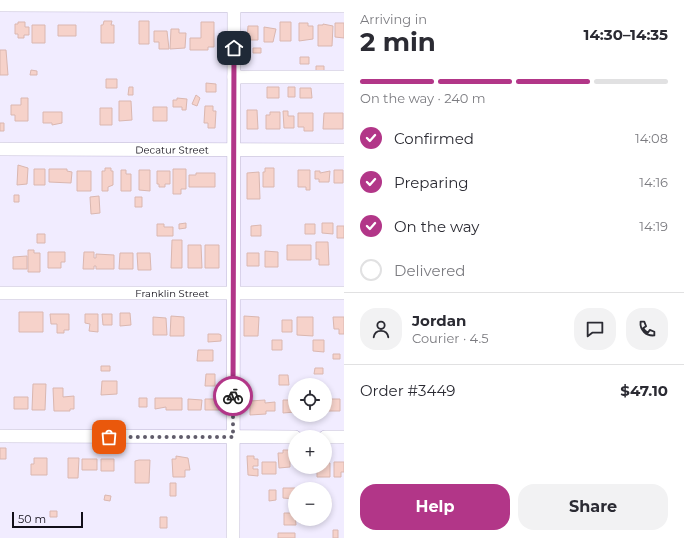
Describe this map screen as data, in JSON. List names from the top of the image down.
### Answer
{
  "streets": {
    "street": ["Decatur Street", "Franklin Street"]
  },
  "scale_bar": "50 m",
  "page": {
    "heading": ["2 min", "Arriving in", "14:30–14:35"],
    "panel": [
      "Jordan",
      "Courier · 4.5",
      "Order #3449",
      "$47.10"
    ],
    "bar": "On the way · 240 m",
    "list": [
      ["Confirmed", "14:08"],
      ["Preparing", "14:16"],
      ["On the way", "14:19"],
      "Delivered"
    ],
    "map_buttons": ["+", "−"],
    "buttons": ["Help", "Share"],
    "scale": "50 m"
  }
}
